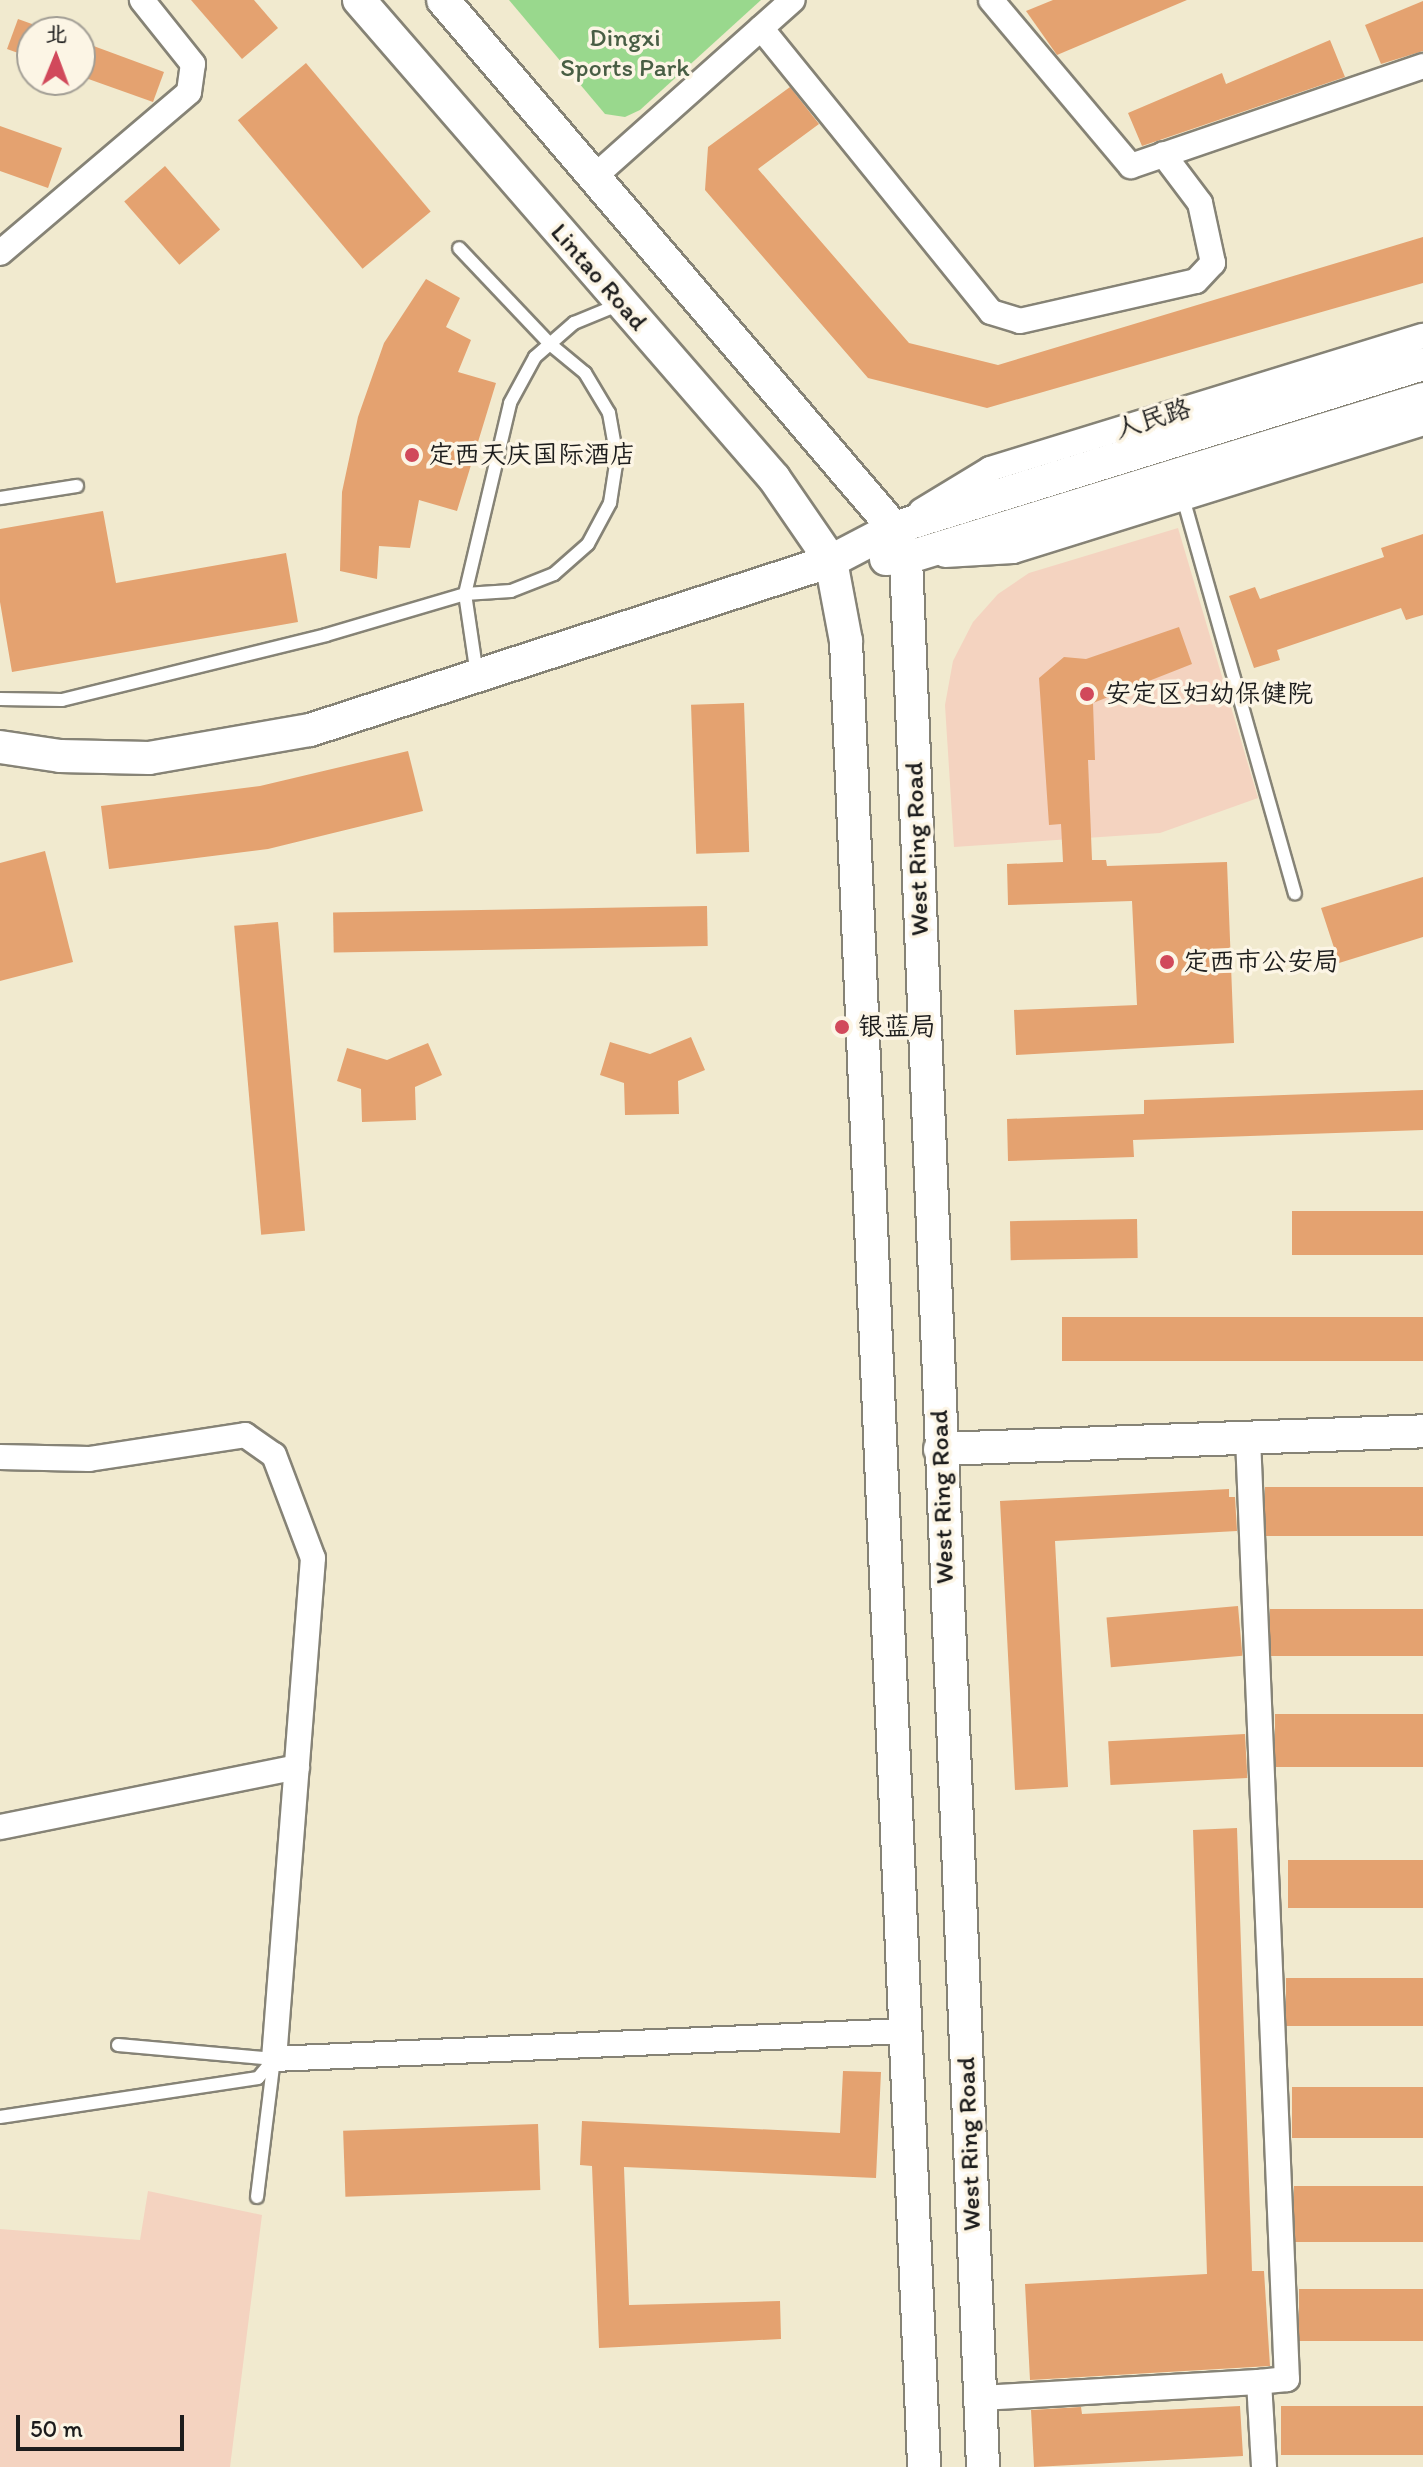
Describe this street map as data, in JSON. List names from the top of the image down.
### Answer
{
  "streets": {
    "main road": ["Lintao Road", "人民路", "West Ring Road"]
  },
  "crossings": [
    ["Lintao Road", "人民路"],
    ["人民路", "West Ring Road"]
  ],
  "parks": ["Dingxi Sports Park"],
  "places": [
    "定西天庆国际酒店",
    "安定区妇幼保健院",
    "定西市公安局",
    "银蓝局"
  ],
  "scale_bar": "50 m",
  "north": "top"
}
